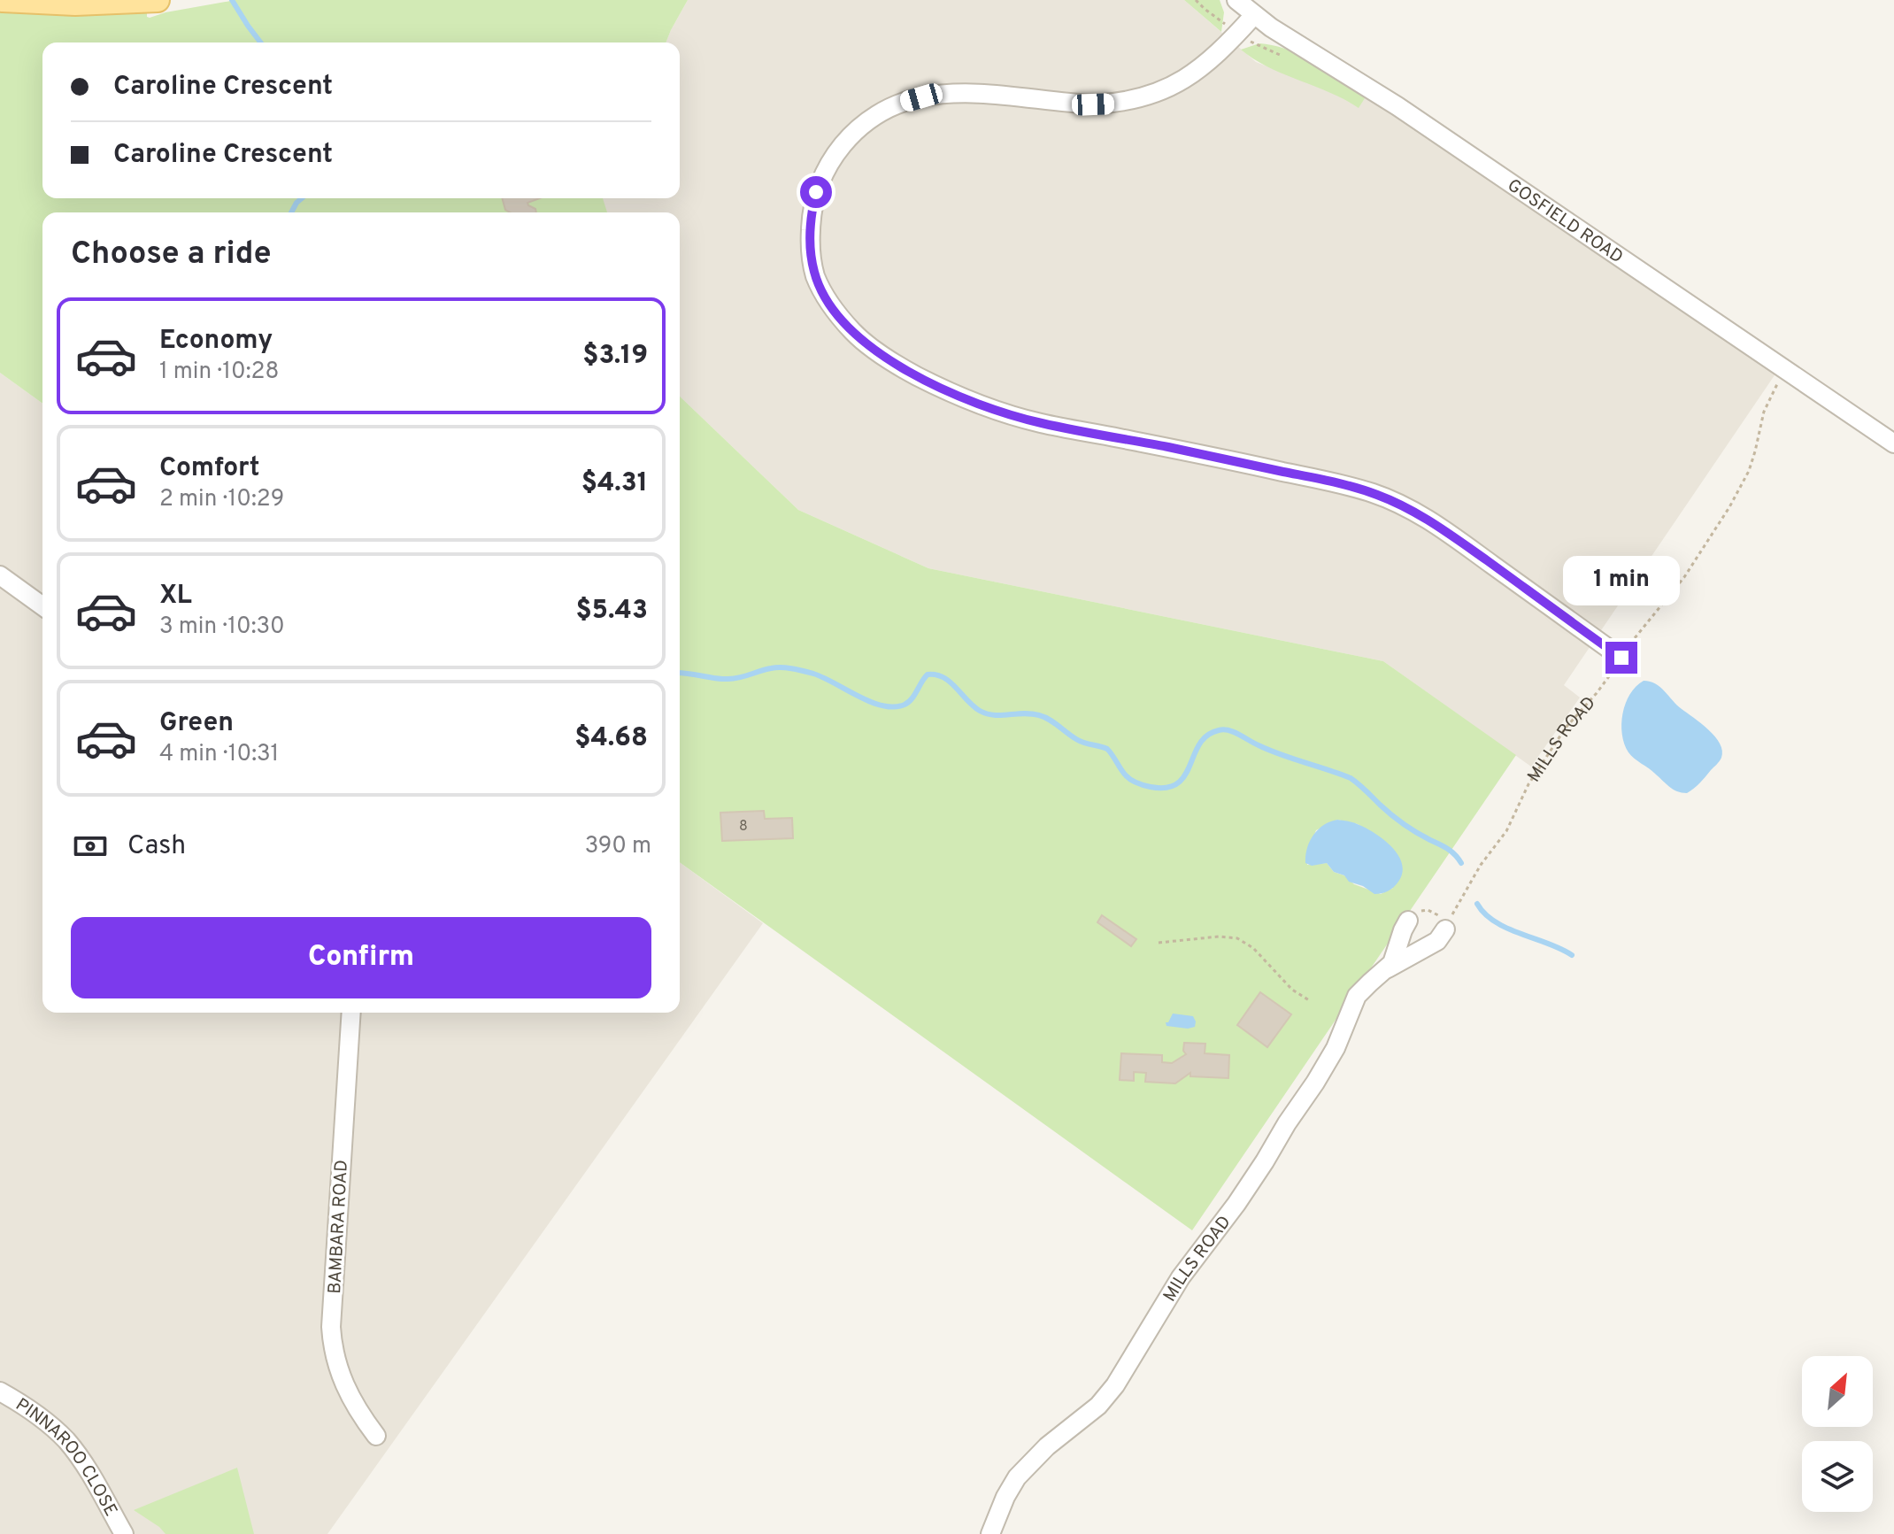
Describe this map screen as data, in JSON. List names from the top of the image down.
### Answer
{
  "streets": {
    "street": [
      "GOSFIELD ROAD",
      "MILLS ROAD",
      "BAMBARA ROAD",
      "PINNAROO CLOSE"
    ]
  },
  "crossings": [
    ["GOSFIELD ROAD", "MILLS ROAD"]
  ],
  "house_numbers": ["8"],
  "north": "top right",
  "page": {
    "banner": ["Caroline Crescent", "Caroline Crescent"],
    "heading": "Choose a ride",
    "list": [
      {
        "name": "Economy",
        "note": "1 min · 10:28",
        "value": "$3.19"
      },
      {
        "name": "Comfort",
        "note": "2 min · 10:29",
        "value": "$4.31"
      },
      {
        "name": "XL",
        "note": "3 min · 10:30",
        "value": "$5.43"
      },
      {
        "name": "Green",
        "note": "4 min · 10:31",
        "value": "$4.68"
      }
    ],
    "bubble": "1 min",
    "pay": ["Cash", "390 m"],
    "buttons": "Confirm"
  }
}
